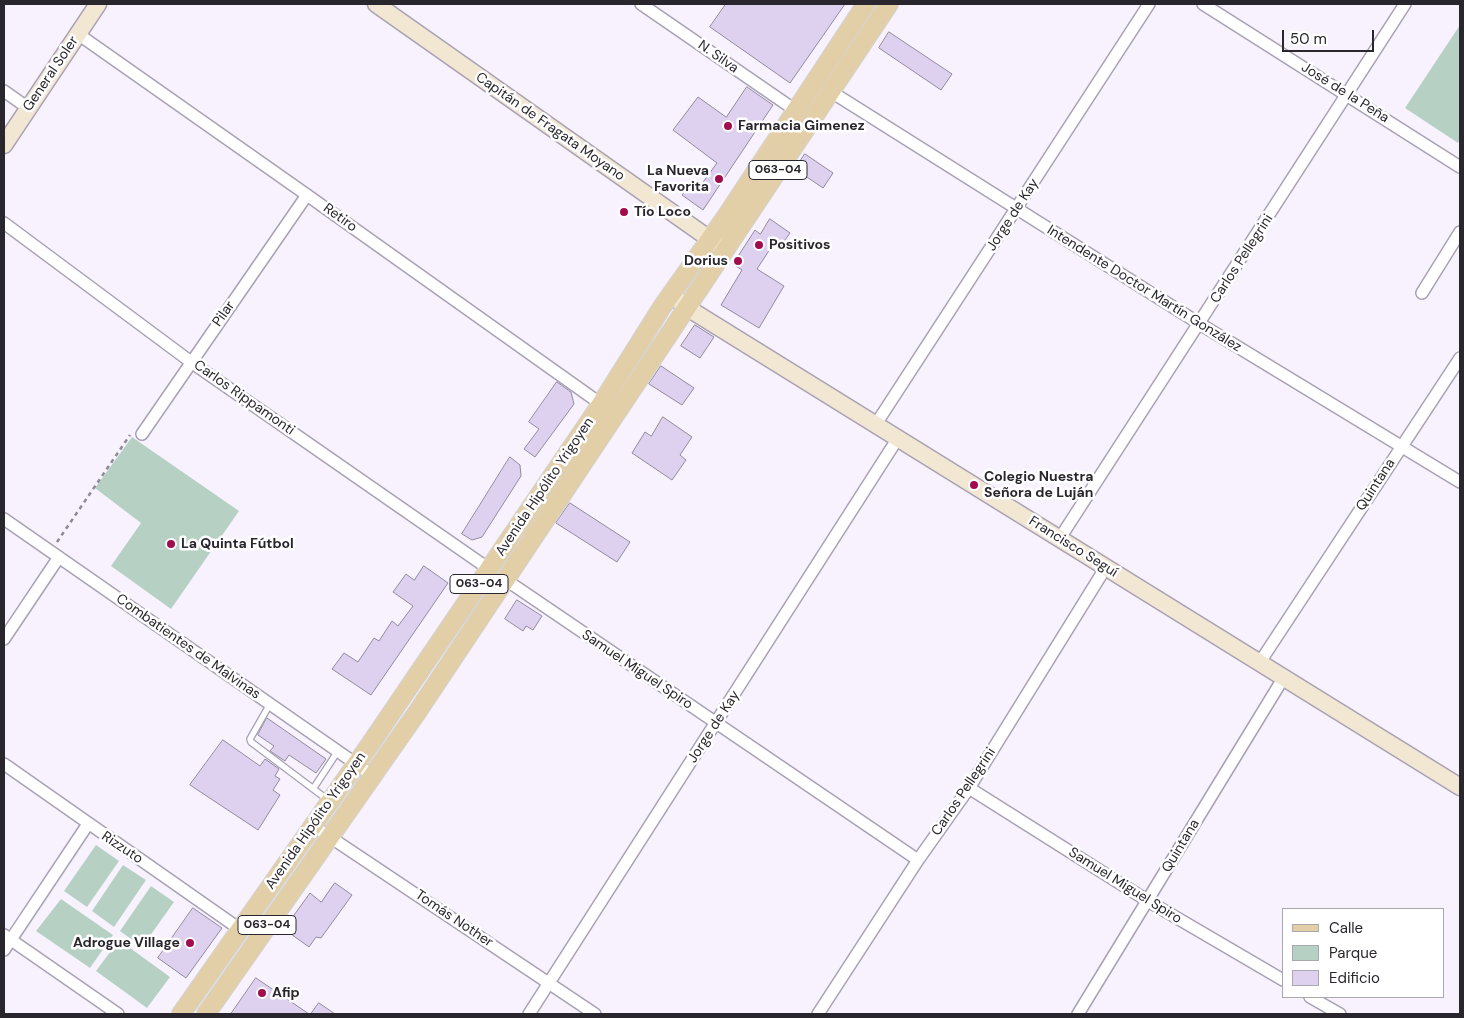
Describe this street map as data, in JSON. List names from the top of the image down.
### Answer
{
  "streets": {
    "main road": ["063-04", "Avenida Hipólito Yrigoyen"],
    "street": [
      "N. Silva",
      "General Soler",
      "José de la Peña",
      "Capitán de Fragata Moyano",
      "Jorge de Kay",
      "Retiro",
      "Carlos Pellegrini",
      "Intendente Doctor Martín González",
      "Pilar",
      "Carlos Rippamonti",
      "Quintana",
      "Francisco Seguí",
      "Combatientes de Malvinas",
      "Samuel Miguel Spiro",
      "Rizzuto",
      "Tomás Nother"
    ]
  },
  "crossings": [
    ["N. Silva", "Avenida Hipólito Yrigoyen"],
    ["General Soler", "Retiro"],
    ["José de la Peña", "Carlos Pellegrini"],
    ["Capitán de Fragata Moyano", "Avenida Hipólito Yrigoyen"],
    ["Jorge de Kay", "Intendente Doctor Martín González"],
    ["Jorge de Kay", "Francisco Seguí"],
    ["Jorge de Kay", "Samuel Miguel Spiro"],
    ["Jorge de Kay", "Tomás Nother"],
    ["Retiro", "Pilar"],
    ["Retiro", "Avenida Hipólito Yrigoyen"],
    ["Carlos Pellegrini", "Intendente Doctor Martín González"],
    ["Carlos Pellegrini", "Francisco Seguí"],
    ["Carlos Pellegrini", "Samuel Miguel Spiro"],
    ["Intendente Doctor Martín González", "Quintana"],
    ["Intendente Doctor Martín González", "Avenida Hipólito Yrigoyen"],
    ["Pilar", "Carlos Rippamonti"],
    ["Carlos Rippamonti", "Avenida Hipólito Yrigoyen"],
    ["Quintana", "Francisco Seguí"],
    ["Quintana", "Samuel Miguel Spiro"],
    ["Avenida Hipólito Yrigoyen", "Francisco Seguí"],
    ["Avenida Hipólito Yrigoyen", "Combatientes de Malvinas"],
    ["Avenida Hipólito Yrigoyen", "Samuel Miguel Spiro"],
    ["Avenida Hipólito Yrigoyen", "Rizzuto"],
    ["Avenida Hipólito Yrigoyen", "Tomás Nother"]
  ],
  "places": [
    "Farmacia Gimenez",
    "La Nueva Favorita",
    "Tío Loco",
    "Positivos",
    "Dorius",
    "Colegio Nuestra Señora de Luján",
    "La Quinta Fútbol",
    "Adrogue Village",
    "Afip"
  ],
  "legend": ["Calle", "Parque", "Edificio"],
  "scale_bar": "50 m"
}
